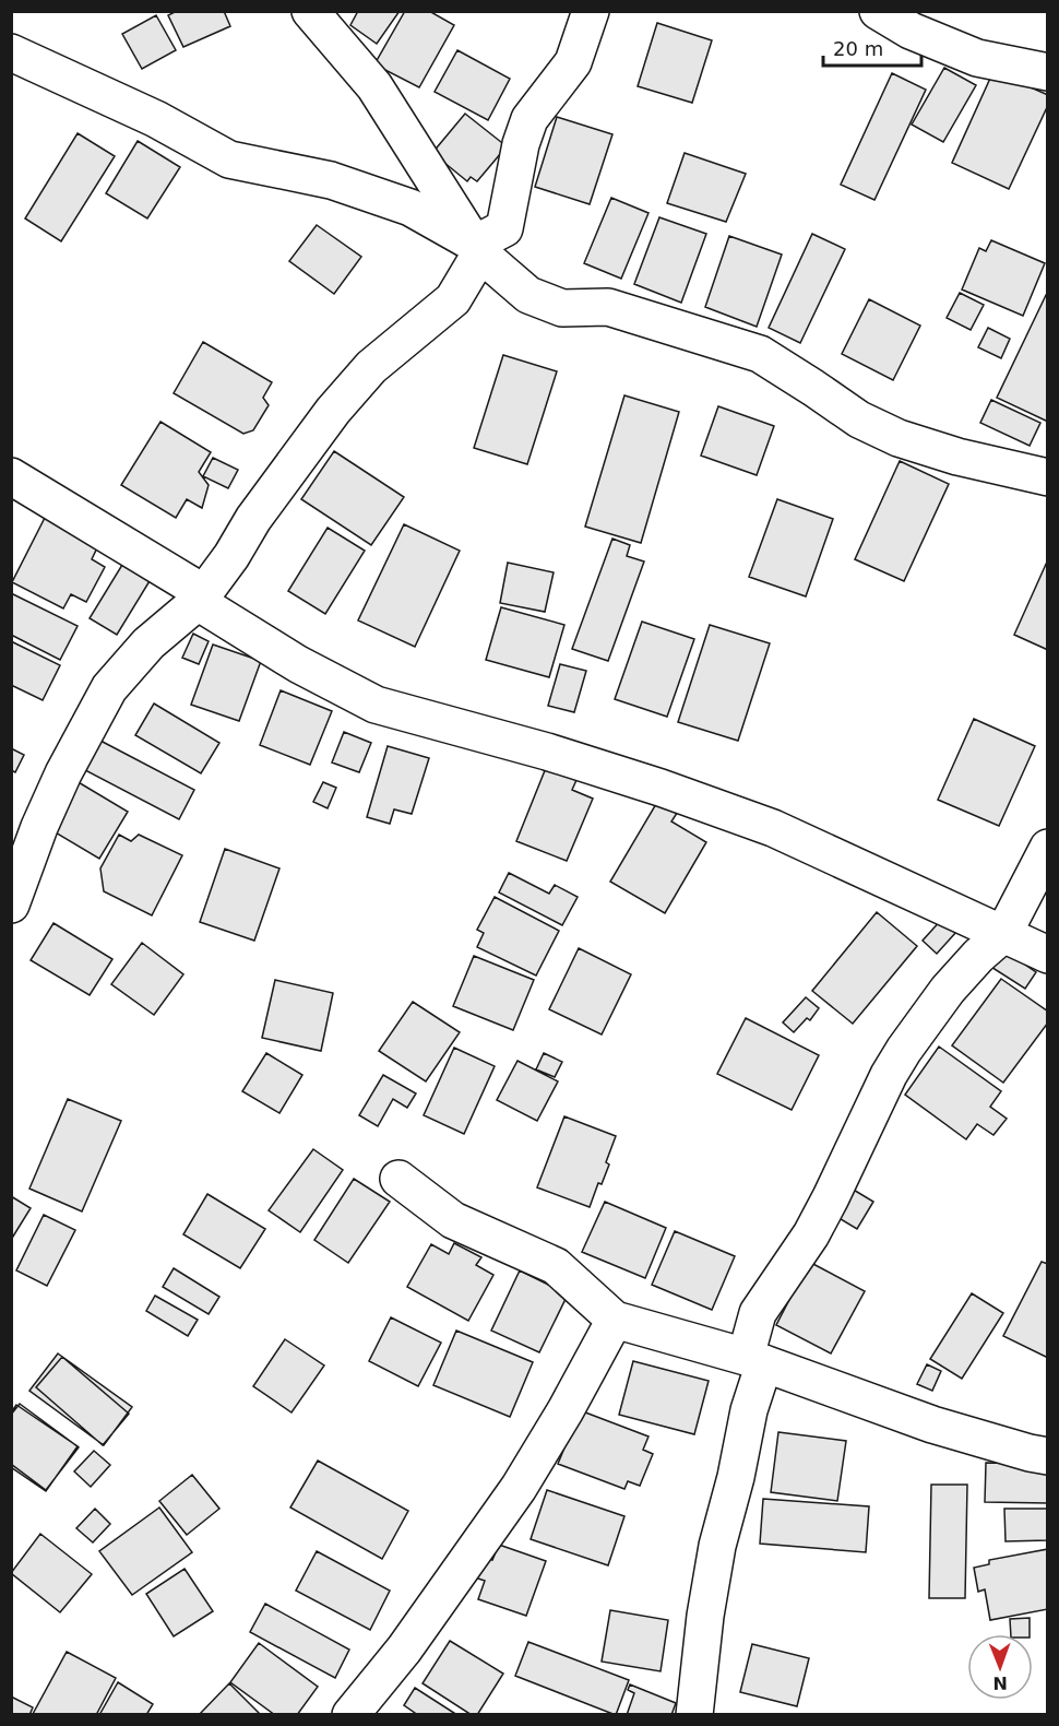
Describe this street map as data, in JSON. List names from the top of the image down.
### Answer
{
  "scale_bar": "20 m",
  "north": "bottom"
}
